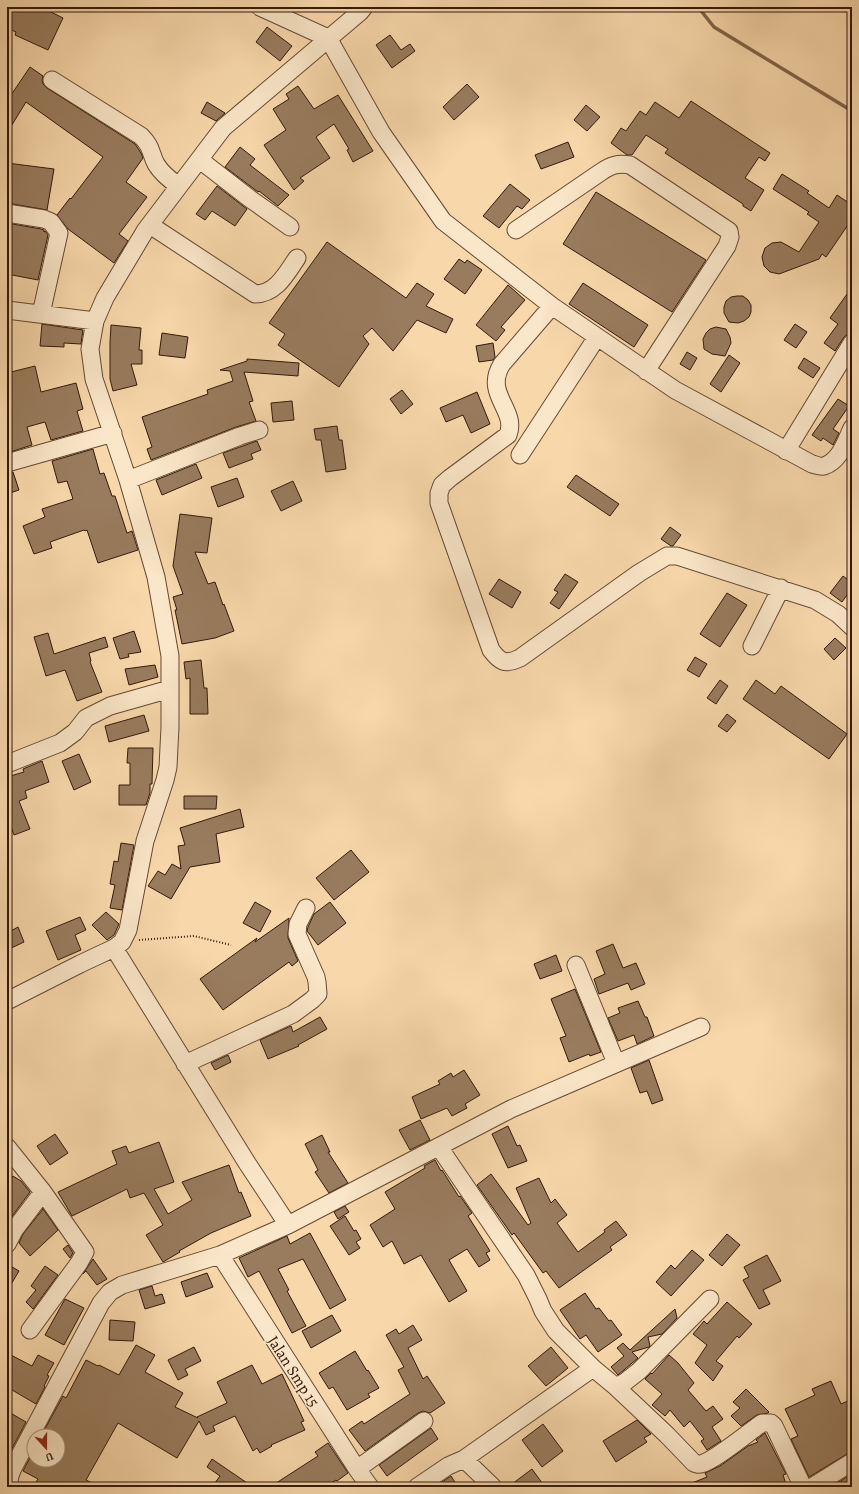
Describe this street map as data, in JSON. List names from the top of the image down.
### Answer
{
  "streets": {
    "street": ["Jalan Smp 15"]
  },
  "north": "bottom"
}
